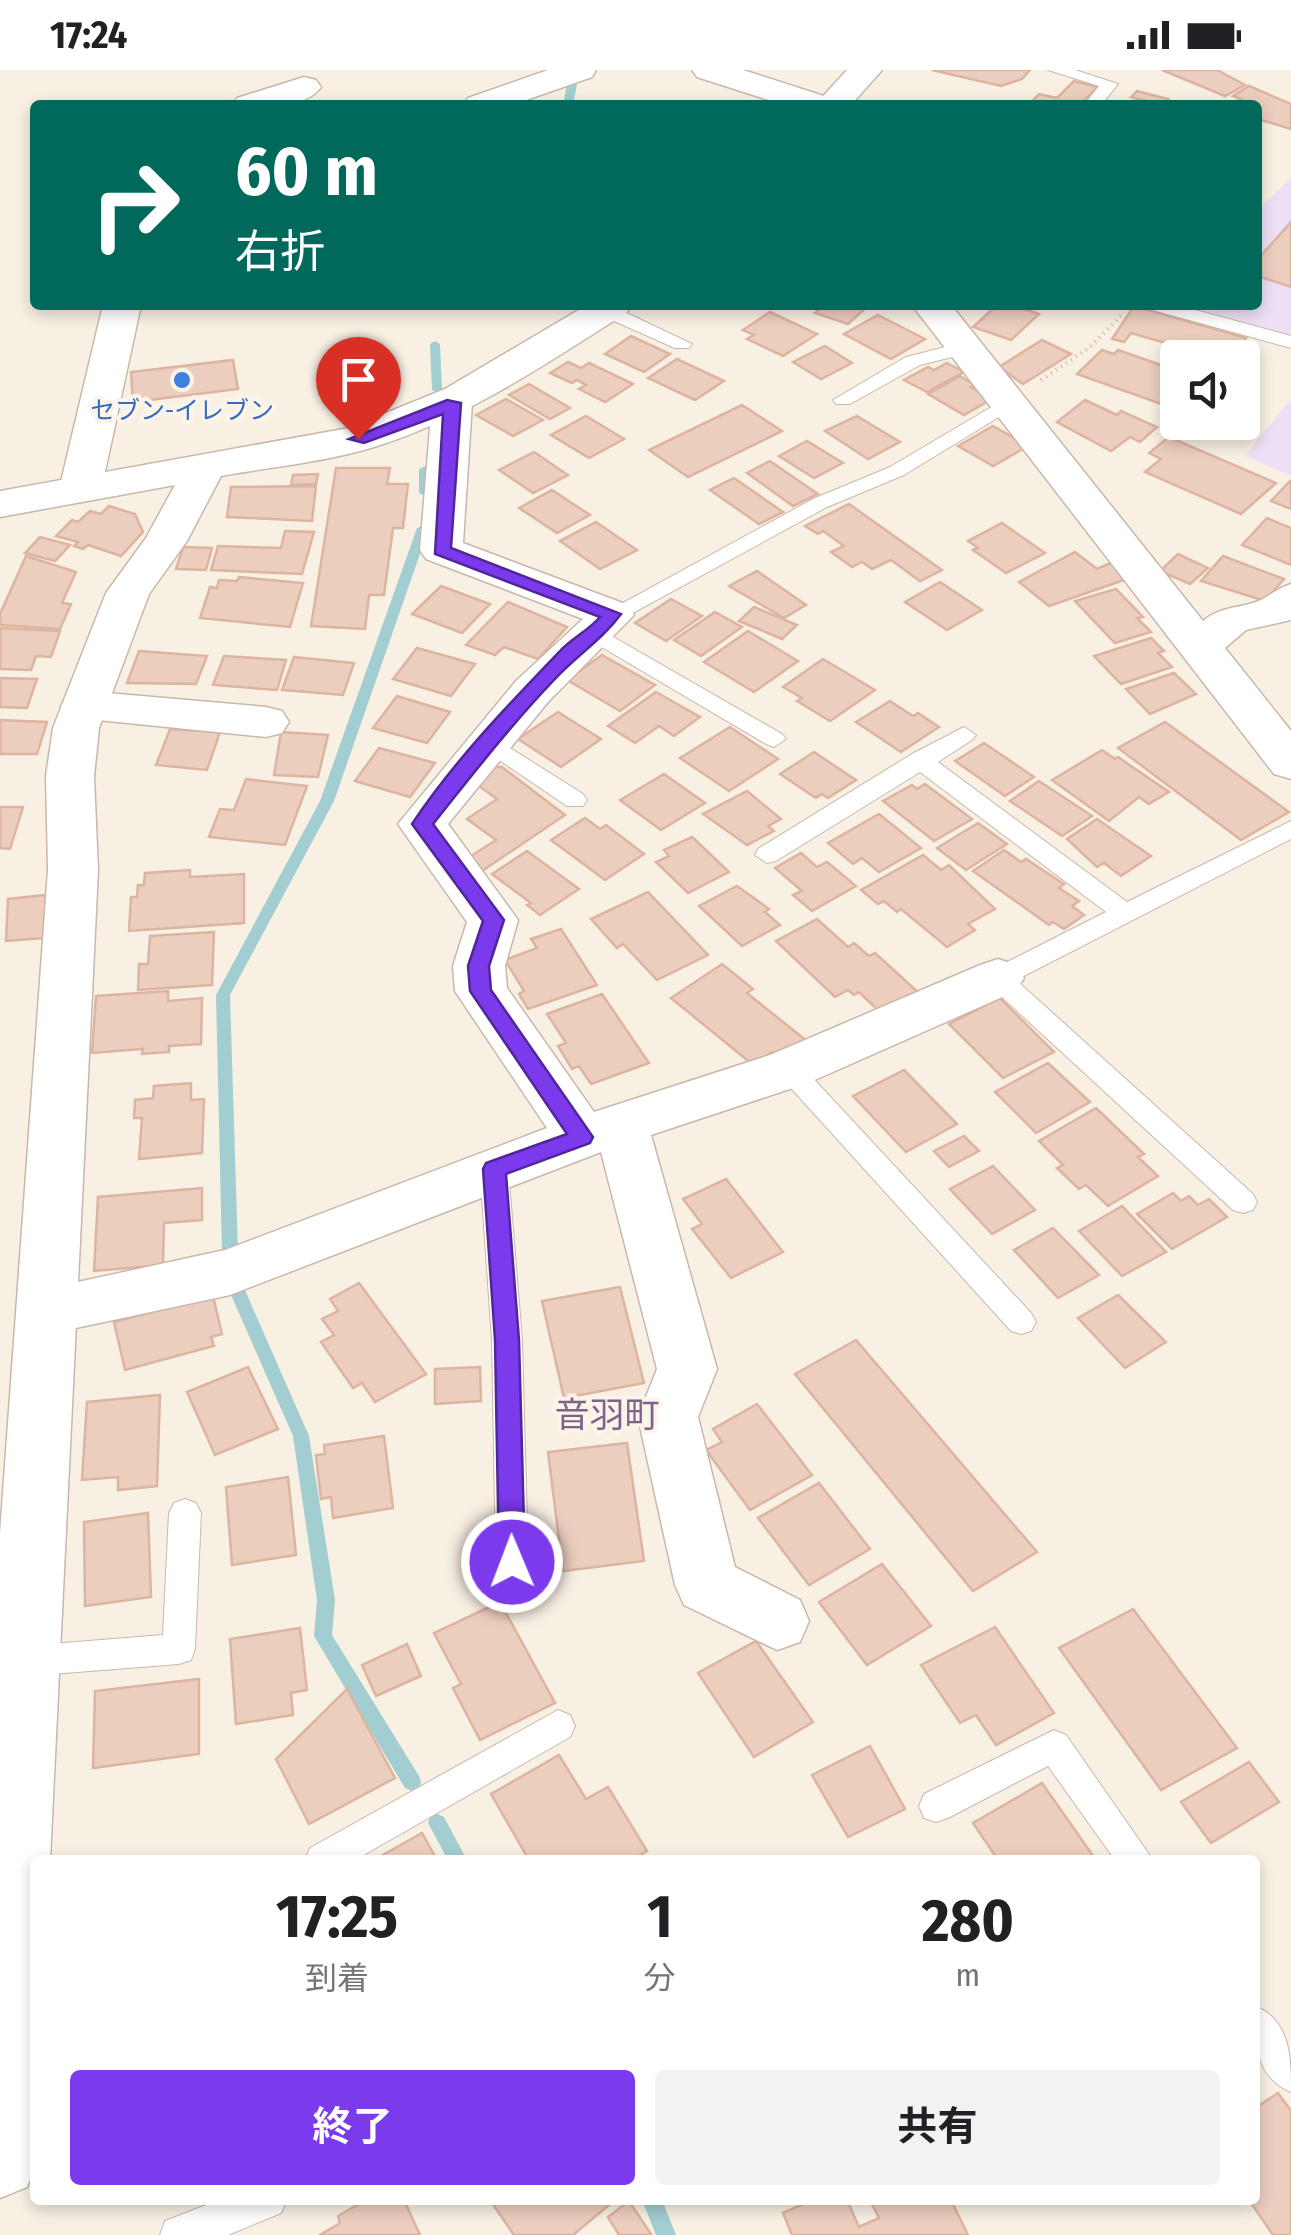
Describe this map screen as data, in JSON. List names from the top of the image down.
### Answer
{
  "districts": ["音羽町"],
  "places": ["セブン-イレブン"],
  "page": {
    "status": "17:24",
    "turn": ["60 m", "右折"],
    "eta": [
      "17:25",
      "到着",
      "1",
      "分",
      "280",
      "m"
    ],
    "buttons": ["終了", "共有"]
  }
}
